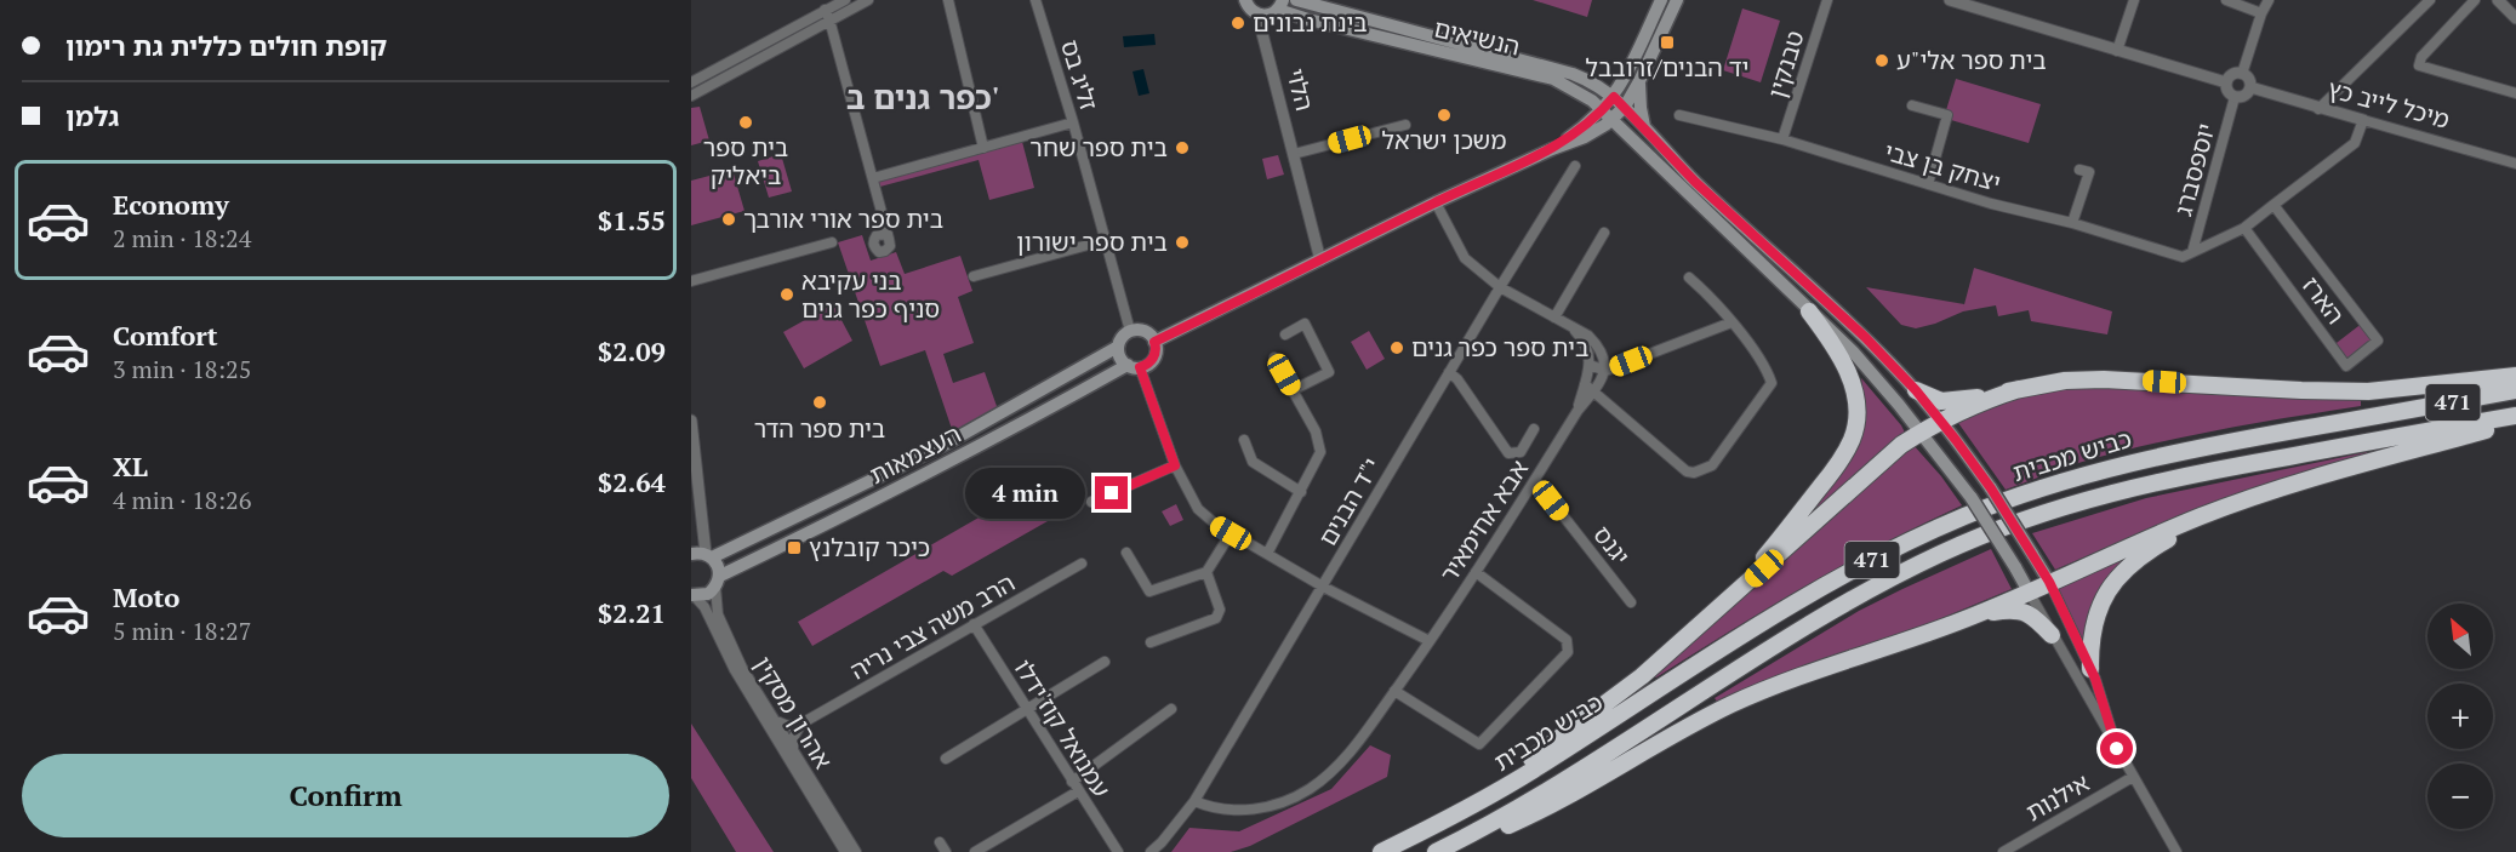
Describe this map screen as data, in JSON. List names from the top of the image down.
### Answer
{
  "streets": {
    "highway": ["471", "כביש מכבית"],
    "main road": ["הנשיאים", "העצמאות"],
    "street": [
      "טבנקין",
      "זליג בס",
      "הלוי",
      "מיכל לייב כץ",
      "יצחק בן צבי",
      "יוספסברג",
      "הארז",
      "י\"ד הבנים",
      "אבא אחימאיר",
      "יגנס",
      "הרב משה צבי נריה",
      "אהרון מסקין",
      "עמנואל קוז'ידלו",
      "אילנות"
    ]
  },
  "crossings": [
    ["טבנקין", "יצחק בן צבי"],
    ["זליג בס", "העצמאות"],
    ["מיכל לייב כץ", "יוספסברג"],
    ["יצחק בן צבי", "יוספסברג"],
    ["העצמאות", "אהרון מסקין"],
    ["י\"ד הבנים", "אבא אחימאיר"],
    ["אבא אחימאיר", "יגנס"],
    ["הרב משה צבי נריה", "עמנואל קוז'ידלו"]
  ],
  "districts": ["כפר גנים ב'"],
  "places": {
    "other": [
      "בינת נבונים",
      "בית ספר אלי\"ע",
      "משכן ישראל",
      "בית ספר ביאליק",
      "בית ספר שחר",
      "בית ספר אורי אורבך",
      "בית ספר ישורון",
      "בני עקיבא סניף כפר גנים",
      "בית ספר כפר גנים",
      "בית ספר הדר"
    ],
    "transit": ["יד הבנים/זרובבל", "כיכר קובלנץ"]
  },
  "north": "top left",
  "page": {
    "banner": ["קופת חולים כללית גת רימון", "גלמן"],
    "list": [
      {
        "name": "Economy",
        "note": "2 min · 18:24",
        "value": "$1.55"
      },
      {
        "name": "Comfort",
        "note": "3 min · 18:25",
        "value": "$2.09"
      },
      {
        "name": "XL",
        "note": "4 min · 18:26",
        "value": "$2.64"
      },
      {
        "name": "Moto",
        "note": "5 min · 18:27",
        "value": "$2.21"
      }
    ],
    "bubble": "4 min",
    "map_buttons": ["+", "−"],
    "buttons": "Confirm"
  }
}
